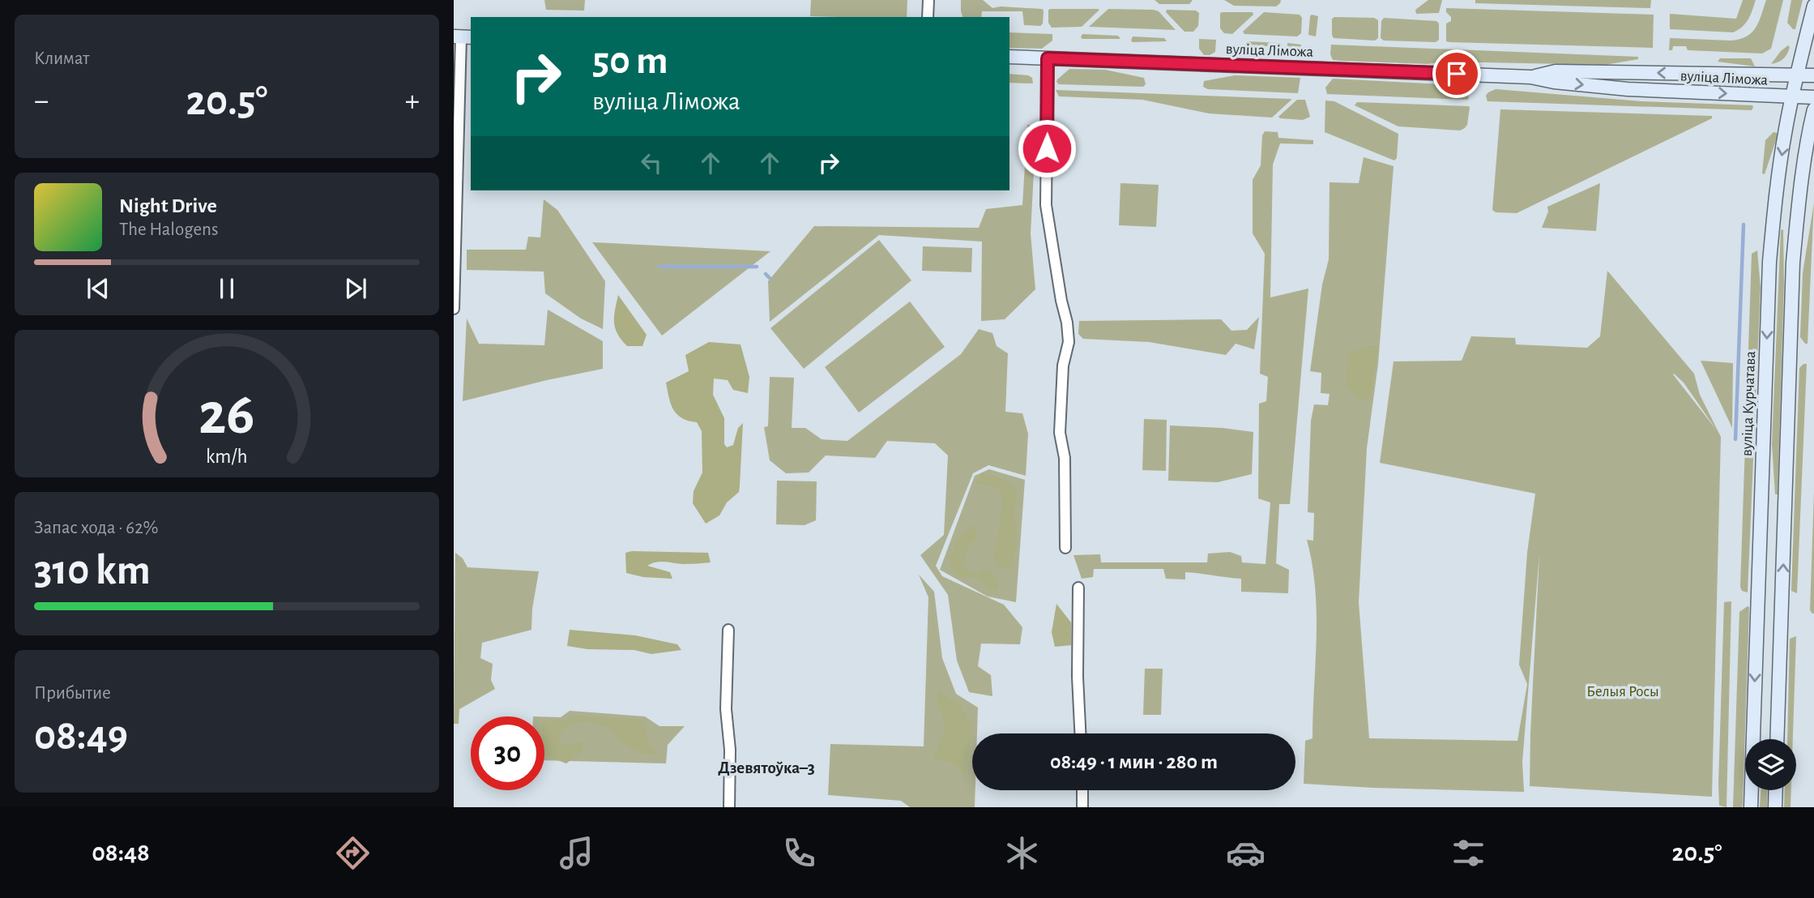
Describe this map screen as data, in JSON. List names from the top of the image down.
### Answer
{
  "streets": {
    "main road": ["вуліца Ліможа", "вуліца Курчатава"]
  },
  "crossings": [
    ["вуліца Ліможа", "вуліца Курчатава"]
  ],
  "districts": ["Дзевятоўка–3"],
  "parks": ["Белыя Росы"],
  "page": {
    "tile": [
      "Климат",
      ["Запас хода · 62%", "310 km"],
      ["Прибытие", "08:49"]
    ],
    "turn": ["50 m", "вуліца Ліможа"],
    "heat": ["−", "20.5°", "+"],
    "song": ["Night Drive", "The Halogens"],
    "limit": "30",
    "trip": "08:49 · 1 мин · 280 m",
    "tabs": ["08:48", "20.5°"],
    "gauge": ["26", "km/h"]
  }
}
